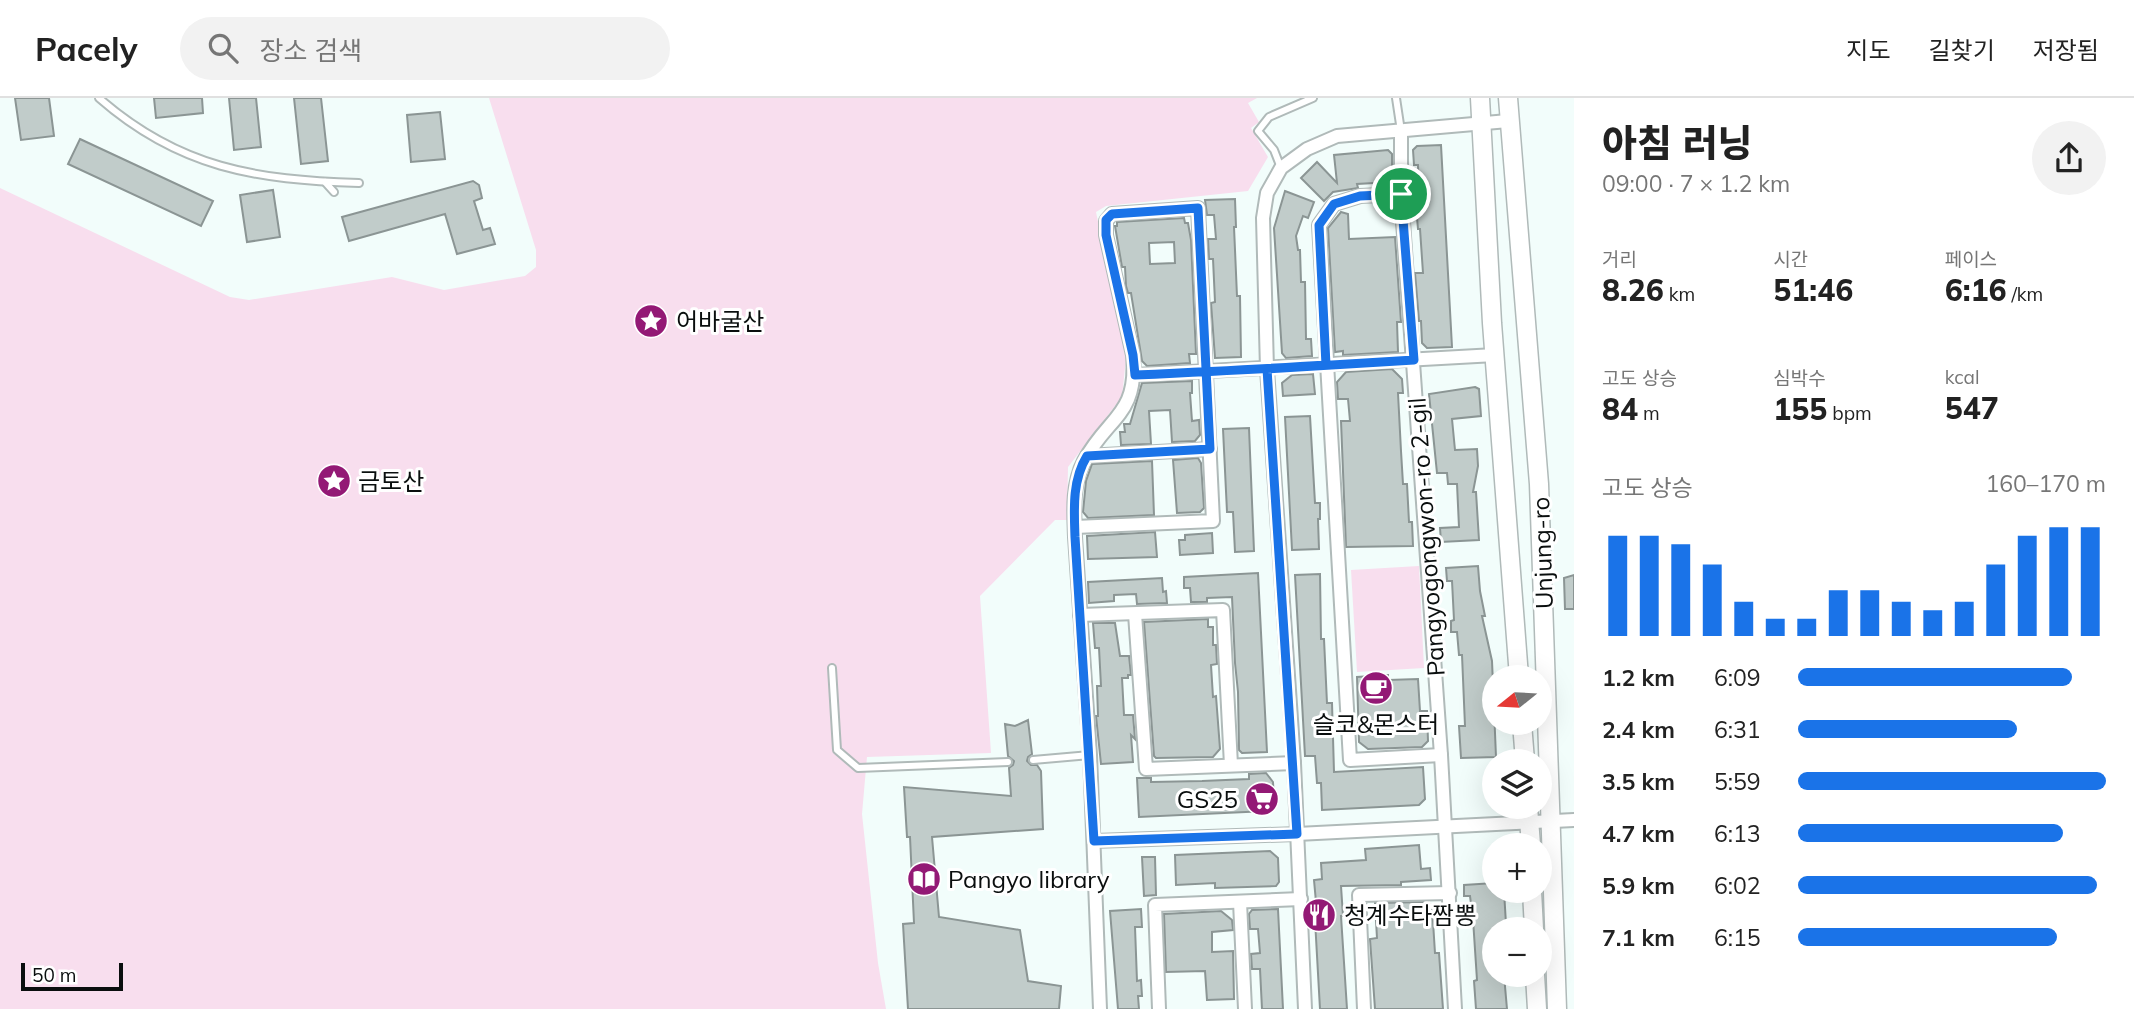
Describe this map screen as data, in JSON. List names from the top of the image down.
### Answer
{
  "streets": {
    "main road": ["Unjung-ro"],
    "street": ["Pangyogongwon-ro 2-gil"]
  },
  "places": {
    "place": ["어바굴산", "금토산"],
    "cafe": ["슬코&몬스터"],
    "supermarket": ["GS25"],
    "library": ["Pangyo library"],
    "restaurant": ["청계수타짬뽕"]
  },
  "scale_bar": "50 m",
  "north": "left",
  "page": {
    "header": "Pacely",
    "search": "장소 검색",
    "nav": ["지도", "길찾기", "저장됨"],
    "heading": ["아침 러닝", "09:00 · 7 × 1.2 km"],
    "stats": [
      ["거리", "8.26 km"],
      ["시간", "51:46"],
      ["페이스", "6:16 /km"],
      ["고도 상승", "84 m"],
      ["심박수", "155 bpm"],
      ["kcal", "547"]
    ],
    "chart": ["고도 상승", "160–170 m"],
    "list": [
      {
        "name": "1.2 km",
        "note": "6:09"
      },
      {
        "name": "2.4 km",
        "note": "6:31"
      },
      {
        "name": "3.5 km",
        "note": "5:59"
      },
      {
        "name": "4.7 km",
        "note": "6:13"
      },
      {
        "name": "5.9 km",
        "note": "6:02"
      },
      {
        "name": "7.1 km",
        "note": "6:15"
      }
    ],
    "map_buttons": ["+", "−"],
    "scale": "50 m"
  }
}
